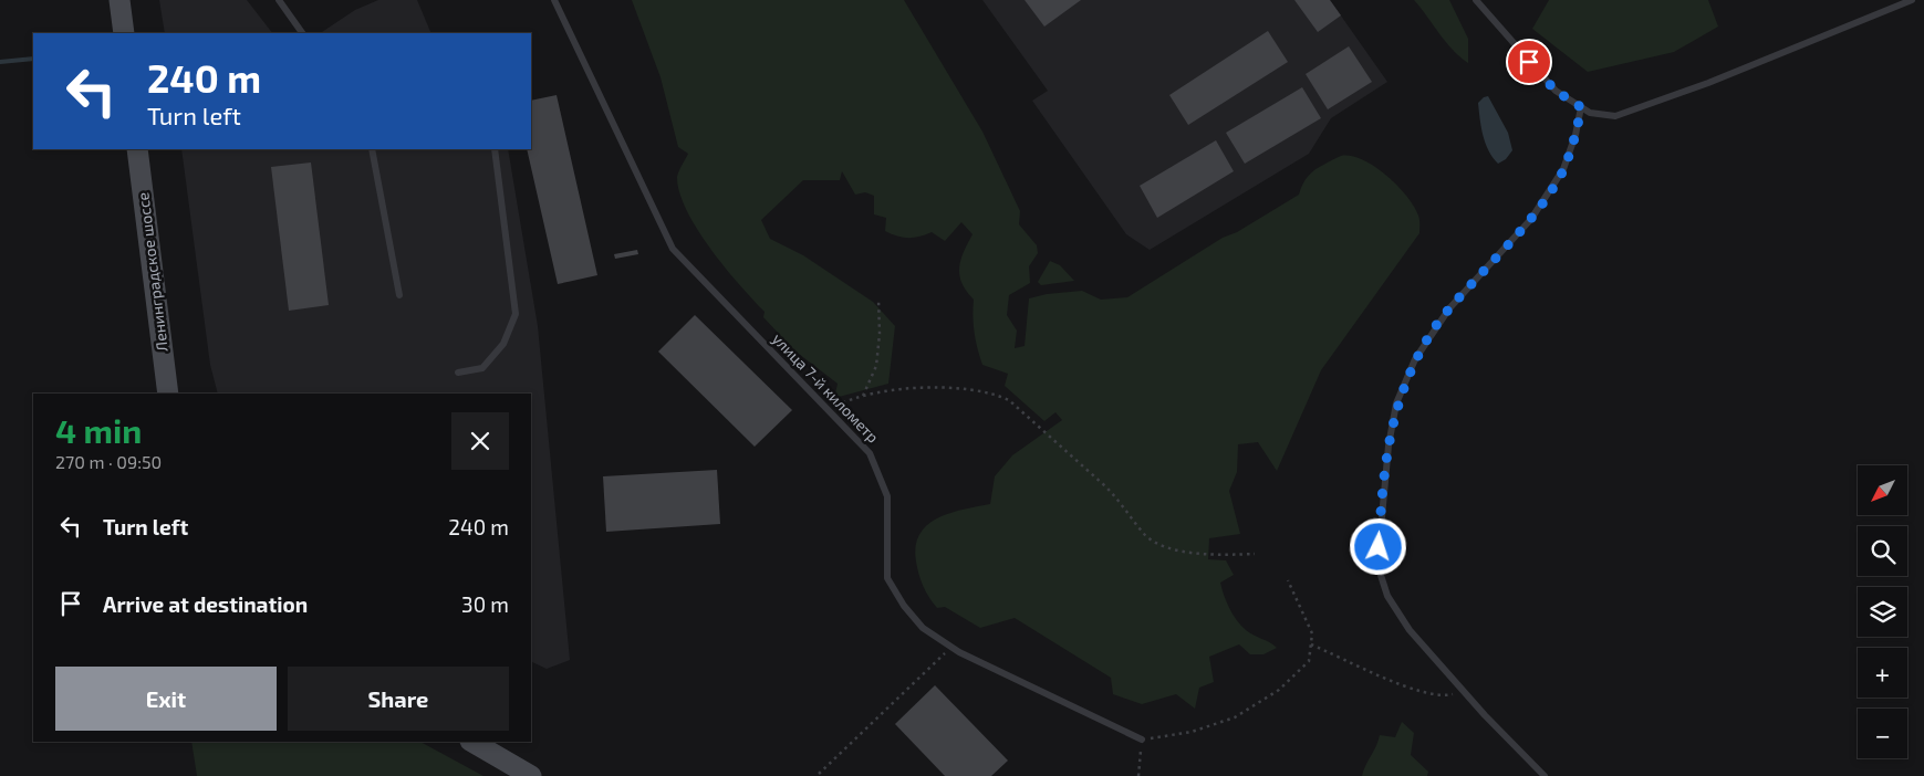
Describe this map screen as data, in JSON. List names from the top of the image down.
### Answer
{
  "streets": {
    "main road": ["Ленинградское шоссе"],
    "lane": ["улица 7-й километр"]
  },
  "north": "bottom left",
  "page": {
    "turn": ["240 m", "Turn left"],
    "heading": ["4 min", "270 m · 09:50"],
    "map_buttons": ["+", "−"],
    "list": [
      {
        "name": "Turn left",
        "value": "240 m"
      },
      {
        "name": "Arrive at destination",
        "value": "30 m"
      }
    ],
    "buttons": ["Exit", "Share"]
  }
}
